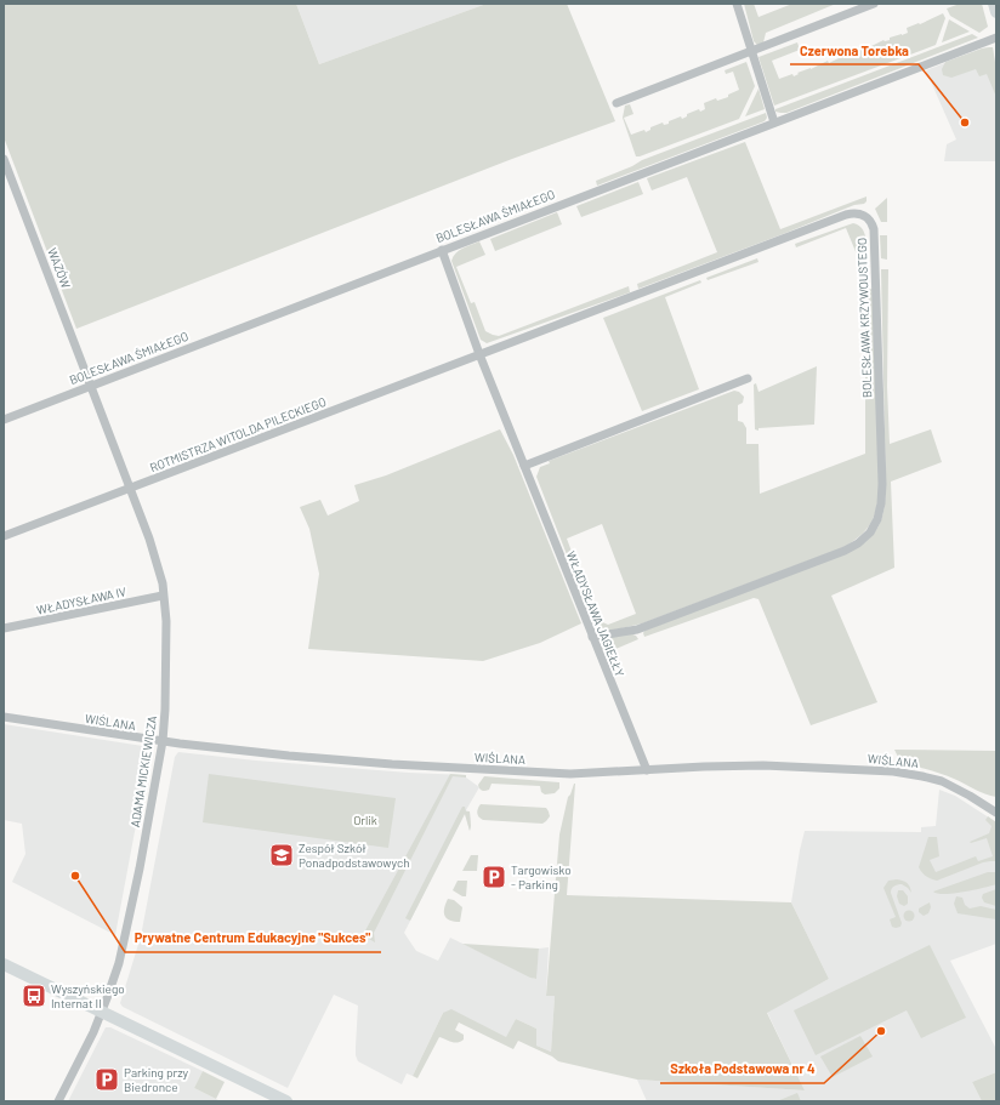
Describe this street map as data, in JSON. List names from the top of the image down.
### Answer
{
  "streets": {
    "street": [
      "BOLESŁAWA ŚMIAŁEGO",
      "WAZÓW",
      "BOLESŁAWA KRZYWOUSTEGO",
      "ROTMISTRZA WITOLDA PILECKIEGO",
      "WŁADYSŁAWA IV",
      "WŁADYSŁAWA JAGIEŁŁY",
      "WIŚLANA",
      "ADAMA MICKIEWICZA"
    ]
  },
  "crossings": [
    ["BOLESŁAWA ŚMIAŁEGO", "WAZÓW"],
    ["BOLESŁAWA ŚMIAŁEGO", "WŁADYSŁAWA JAGIEŁŁY"],
    ["BOLESŁAWA ŚMIAŁEGO", "ADAMA MICKIEWICZA"],
    ["WAZÓW", "ADAMA MICKIEWICZA"],
    ["BOLESŁAWA KRZYWOUSTEGO", "ROTMISTRZA WITOLDA PILECKIEGO"],
    ["BOLESŁAWA KRZYWOUSTEGO", "WŁADYSŁAWA JAGIEŁŁY"],
    ["ROTMISTRZA WITOLDA PILECKIEGO", "WŁADYSŁAWA JAGIEŁŁY"],
    ["ROTMISTRZA WITOLDA PILECKIEGO", "ADAMA MICKIEWICZA"],
    ["WŁADYSŁAWA IV", "ADAMA MICKIEWICZA"],
    ["WŁADYSŁAWA JAGIEŁŁY", "WIŚLANA"],
    ["WIŚLANA", "ADAMA MICKIEWICZA"]
  ],
  "parks": ["Orlik"],
  "places": {
    "other": ["Czerwona Torebka", "Prywatne Centrum Edukacyjne \"Sukces\"", "Szkoła Podstawowa nr 4"],
    "school or university": ["Zespół Szkół Ponadpodstawowych"],
    "parking": ["Targowisko - Parking", "Parking przy Biedronce"],
    "bus stop": ["Wyszyńskiego Internat II"]
  }
}
